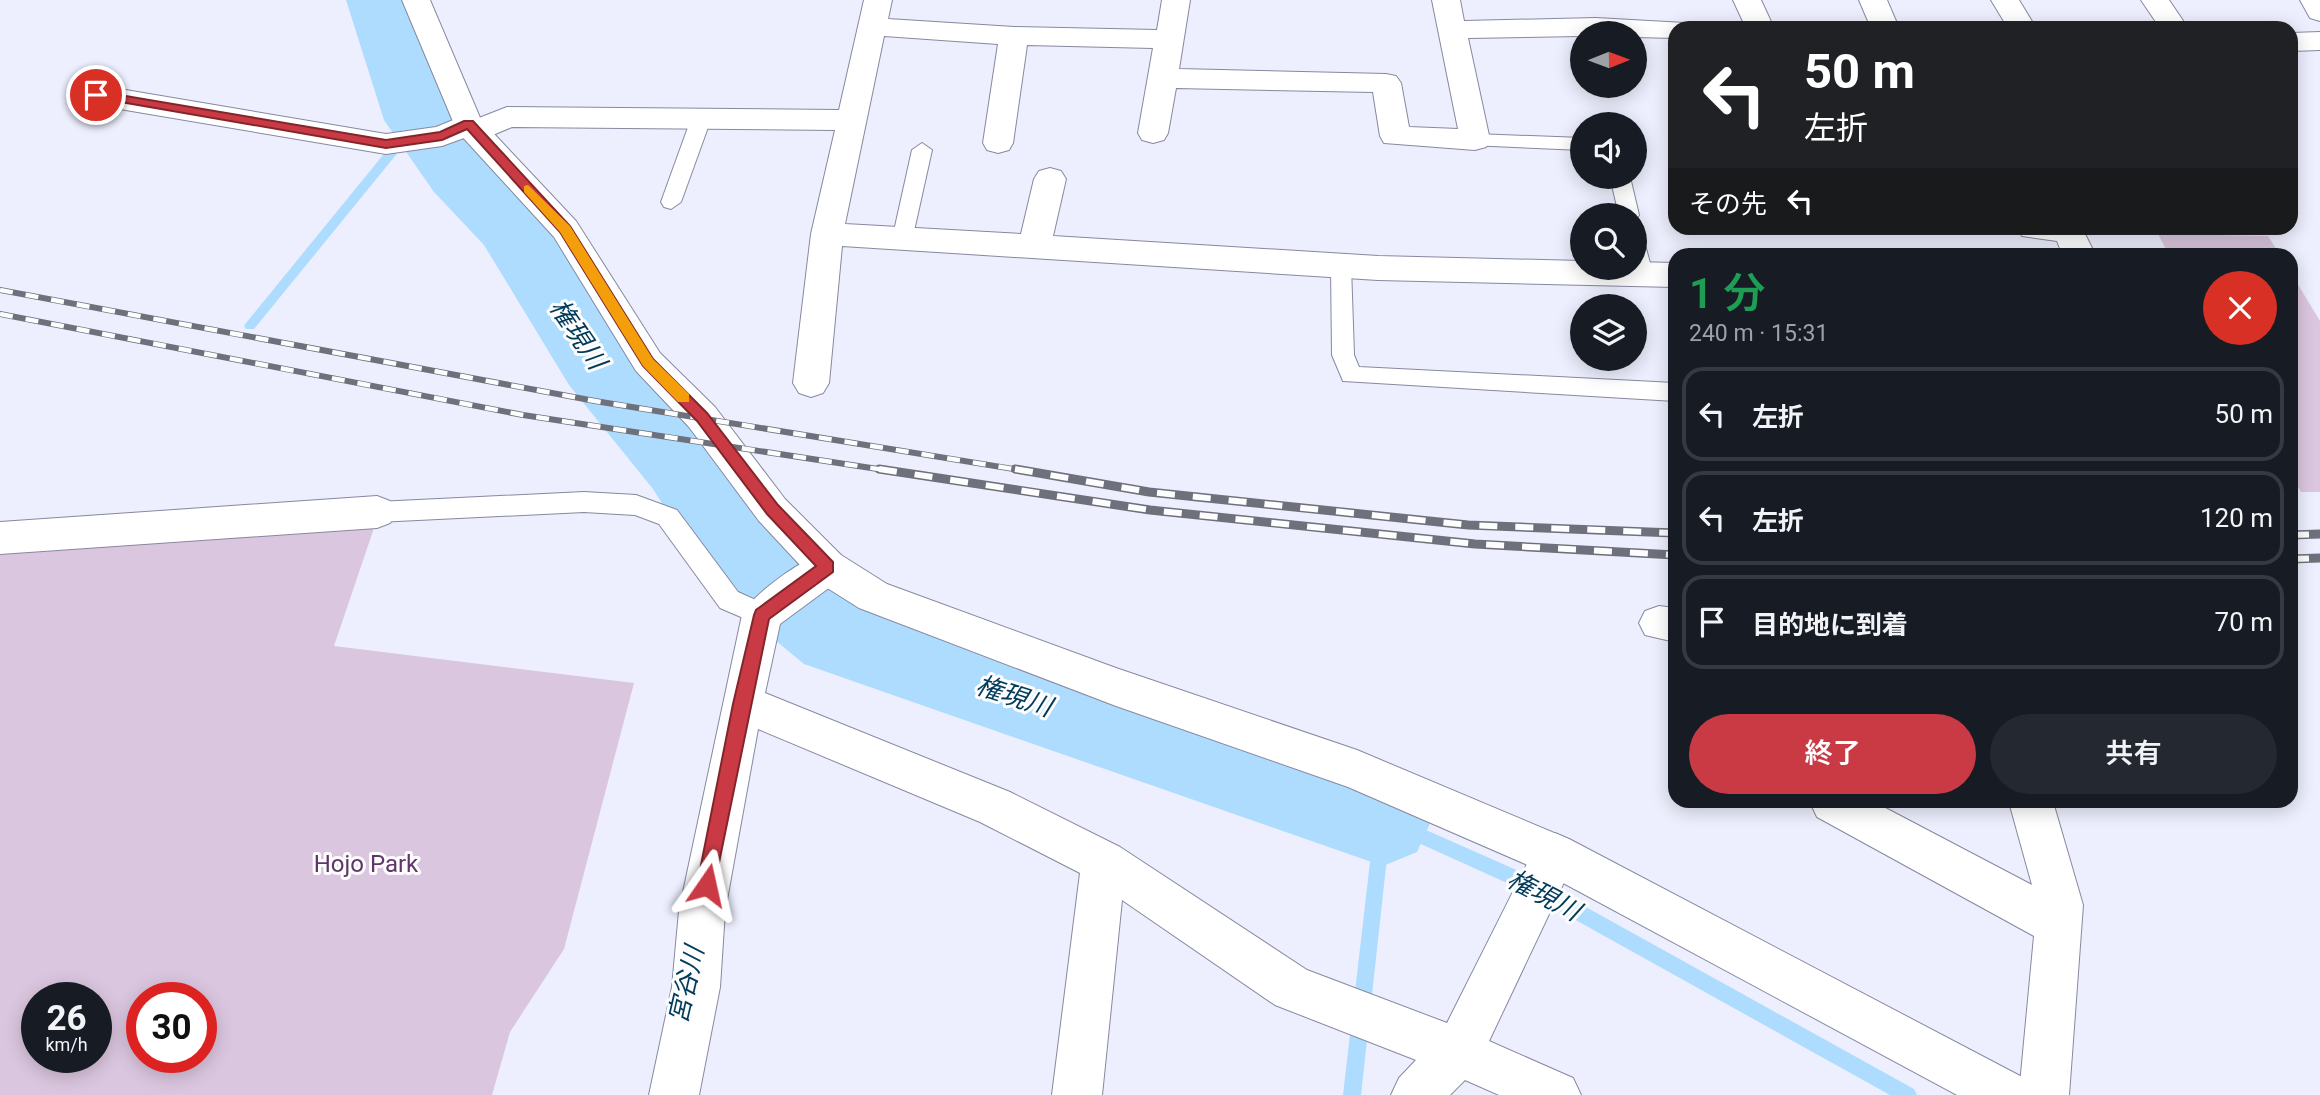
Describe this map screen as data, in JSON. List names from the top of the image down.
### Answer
{
  "water": ["権現川", "宮谷川"],
  "parks": ["Hojo Park"],
  "north": "right",
  "page": {
    "turn": ["50 m", "左折"],
    "then": "その先",
    "heading": ["1 分", "240 m · 15:31"],
    "list": [
      {
        "name": "左折",
        "value": "50 m"
      },
      {
        "name": "左折",
        "value": "120 m"
      },
      {
        "name": "目的地に到着",
        "value": "70 m"
      }
    ],
    "buttons": ["終了", "共有"],
    "speed": "26 km/h",
    "limit": "30"
  }
}
